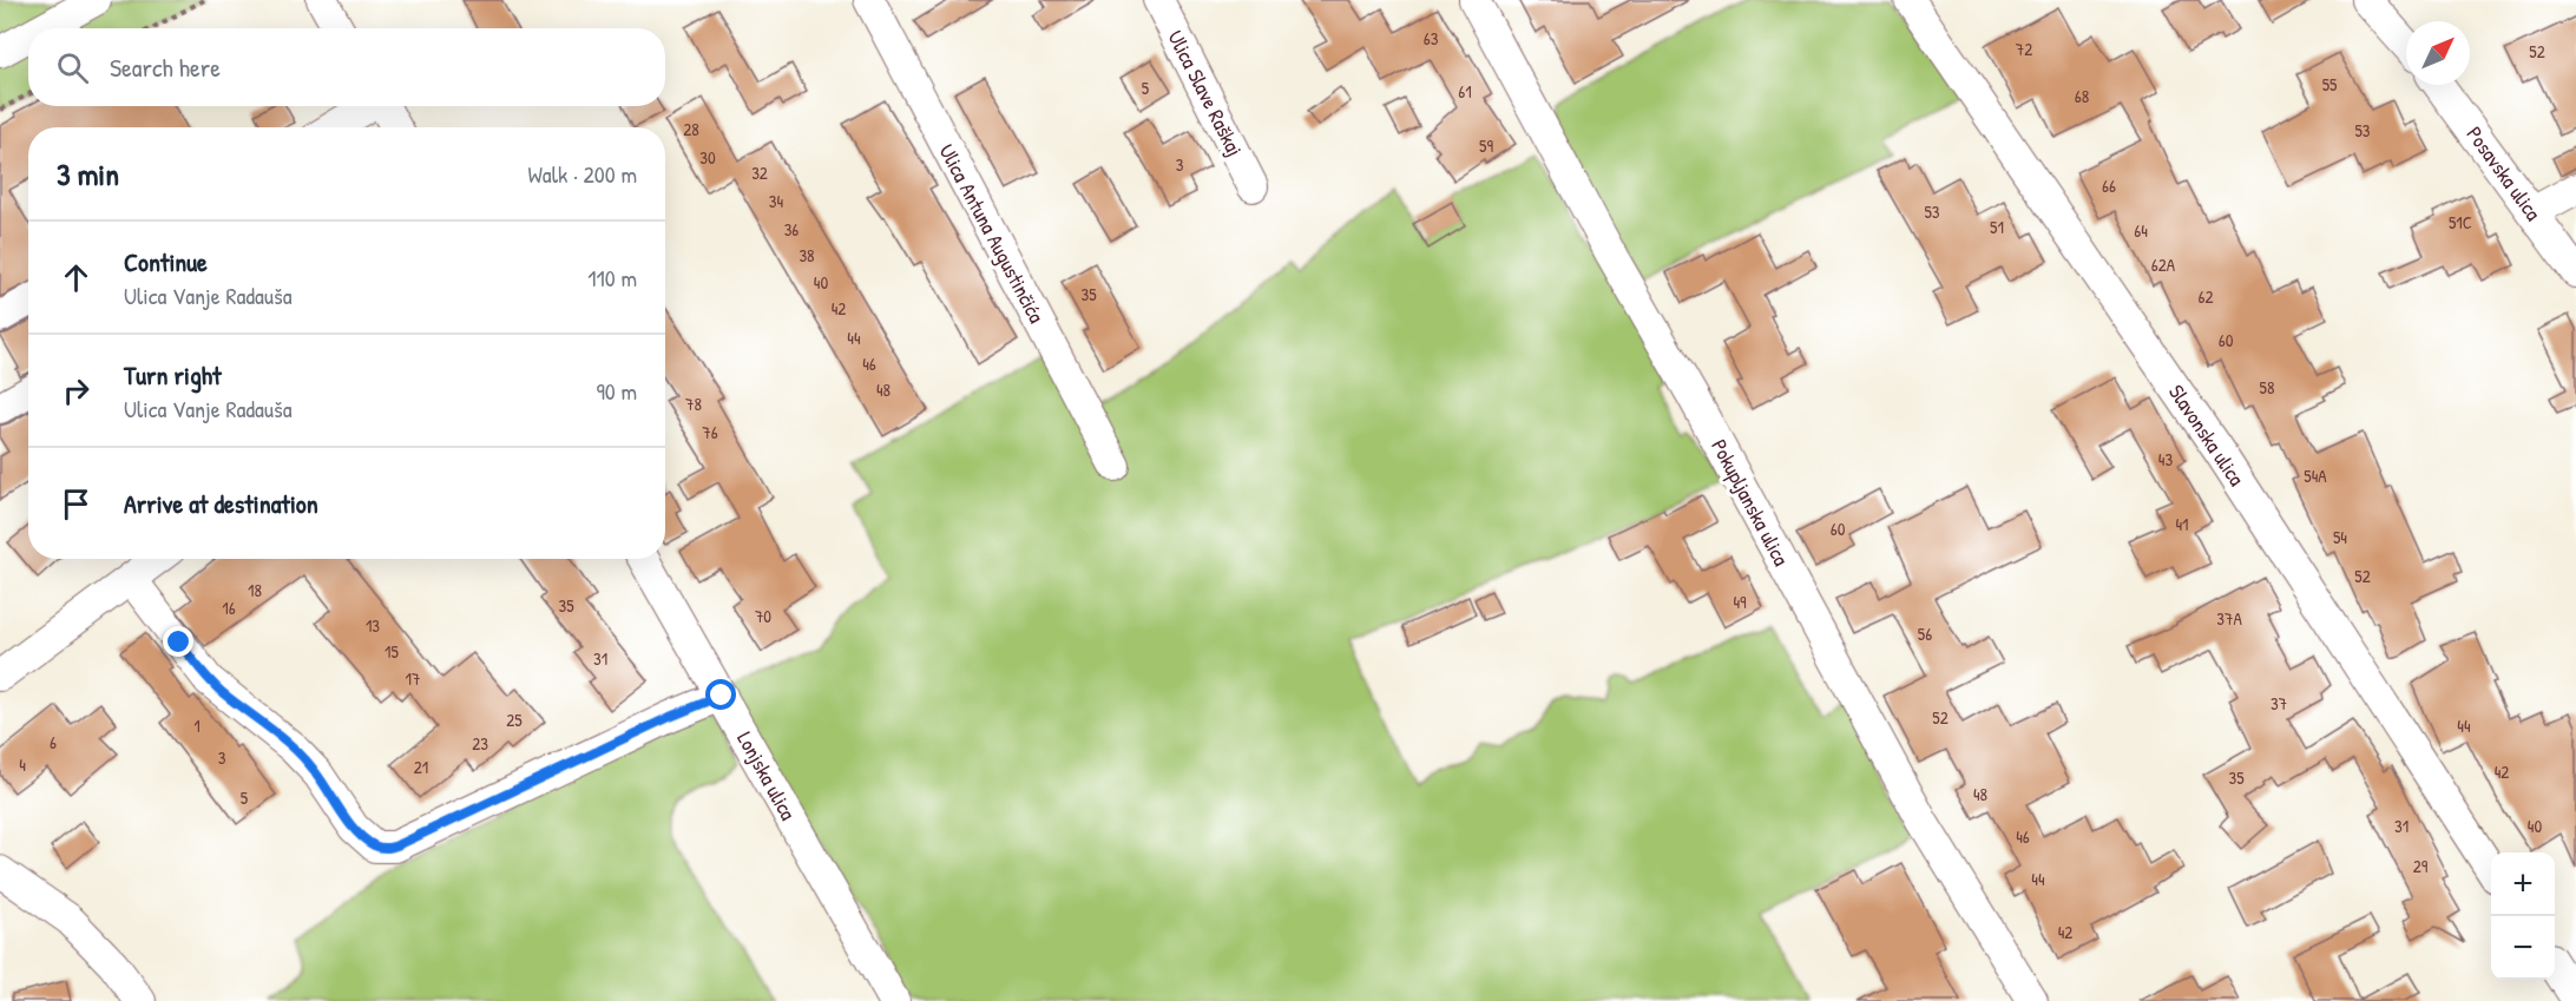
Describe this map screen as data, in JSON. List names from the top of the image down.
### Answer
{
  "streets": {
    "street": [
      "Ulica Slave Raškaj",
      "Posavska ulica",
      "Ulica Antuna Augustinčića",
      "Slavonska ulica",
      "Pokupljanska ulica",
      "Lonjska ulica"
    ]
  },
  "house_numbers": [
    "63",
    "72",
    "52",
    "55",
    "5",
    "61",
    "68",
    "28",
    "53",
    "59",
    "30",
    "3",
    "32",
    "66",
    "34",
    "53",
    "51C",
    "51",
    "36",
    "64",
    "38",
    "62A",
    "40",
    "35",
    "62",
    "42",
    "44",
    "60",
    "46",
    "58",
    "48",
    "78",
    "76",
    "43",
    "54A",
    "41",
    "60",
    "54",
    "52",
    "18",
    "49",
    "35",
    "16",
    "70",
    "37A",
    "13",
    "56",
    "15",
    "31",
    "17",
    "37",
    "52",
    "25",
    "1",
    "44",
    "6",
    "23",
    "3",
    "4",
    "21",
    "42",
    "35",
    "48",
    "5",
    "31",
    "40",
    "46",
    "29",
    "44",
    "42"
  ],
  "north": "top right",
  "page": {
    "search": "Search here",
    "heading": ["3 min", "Walk · 200 m"],
    "list": [
      ["Continue", "Ulica Vanje Radauša", "110 m"],
      ["Turn right", "Ulica Vanje Radauša", "90 m"],
      "Arrive at destination"
    ],
    "map_buttons": ["+", "−"]
  }
}
